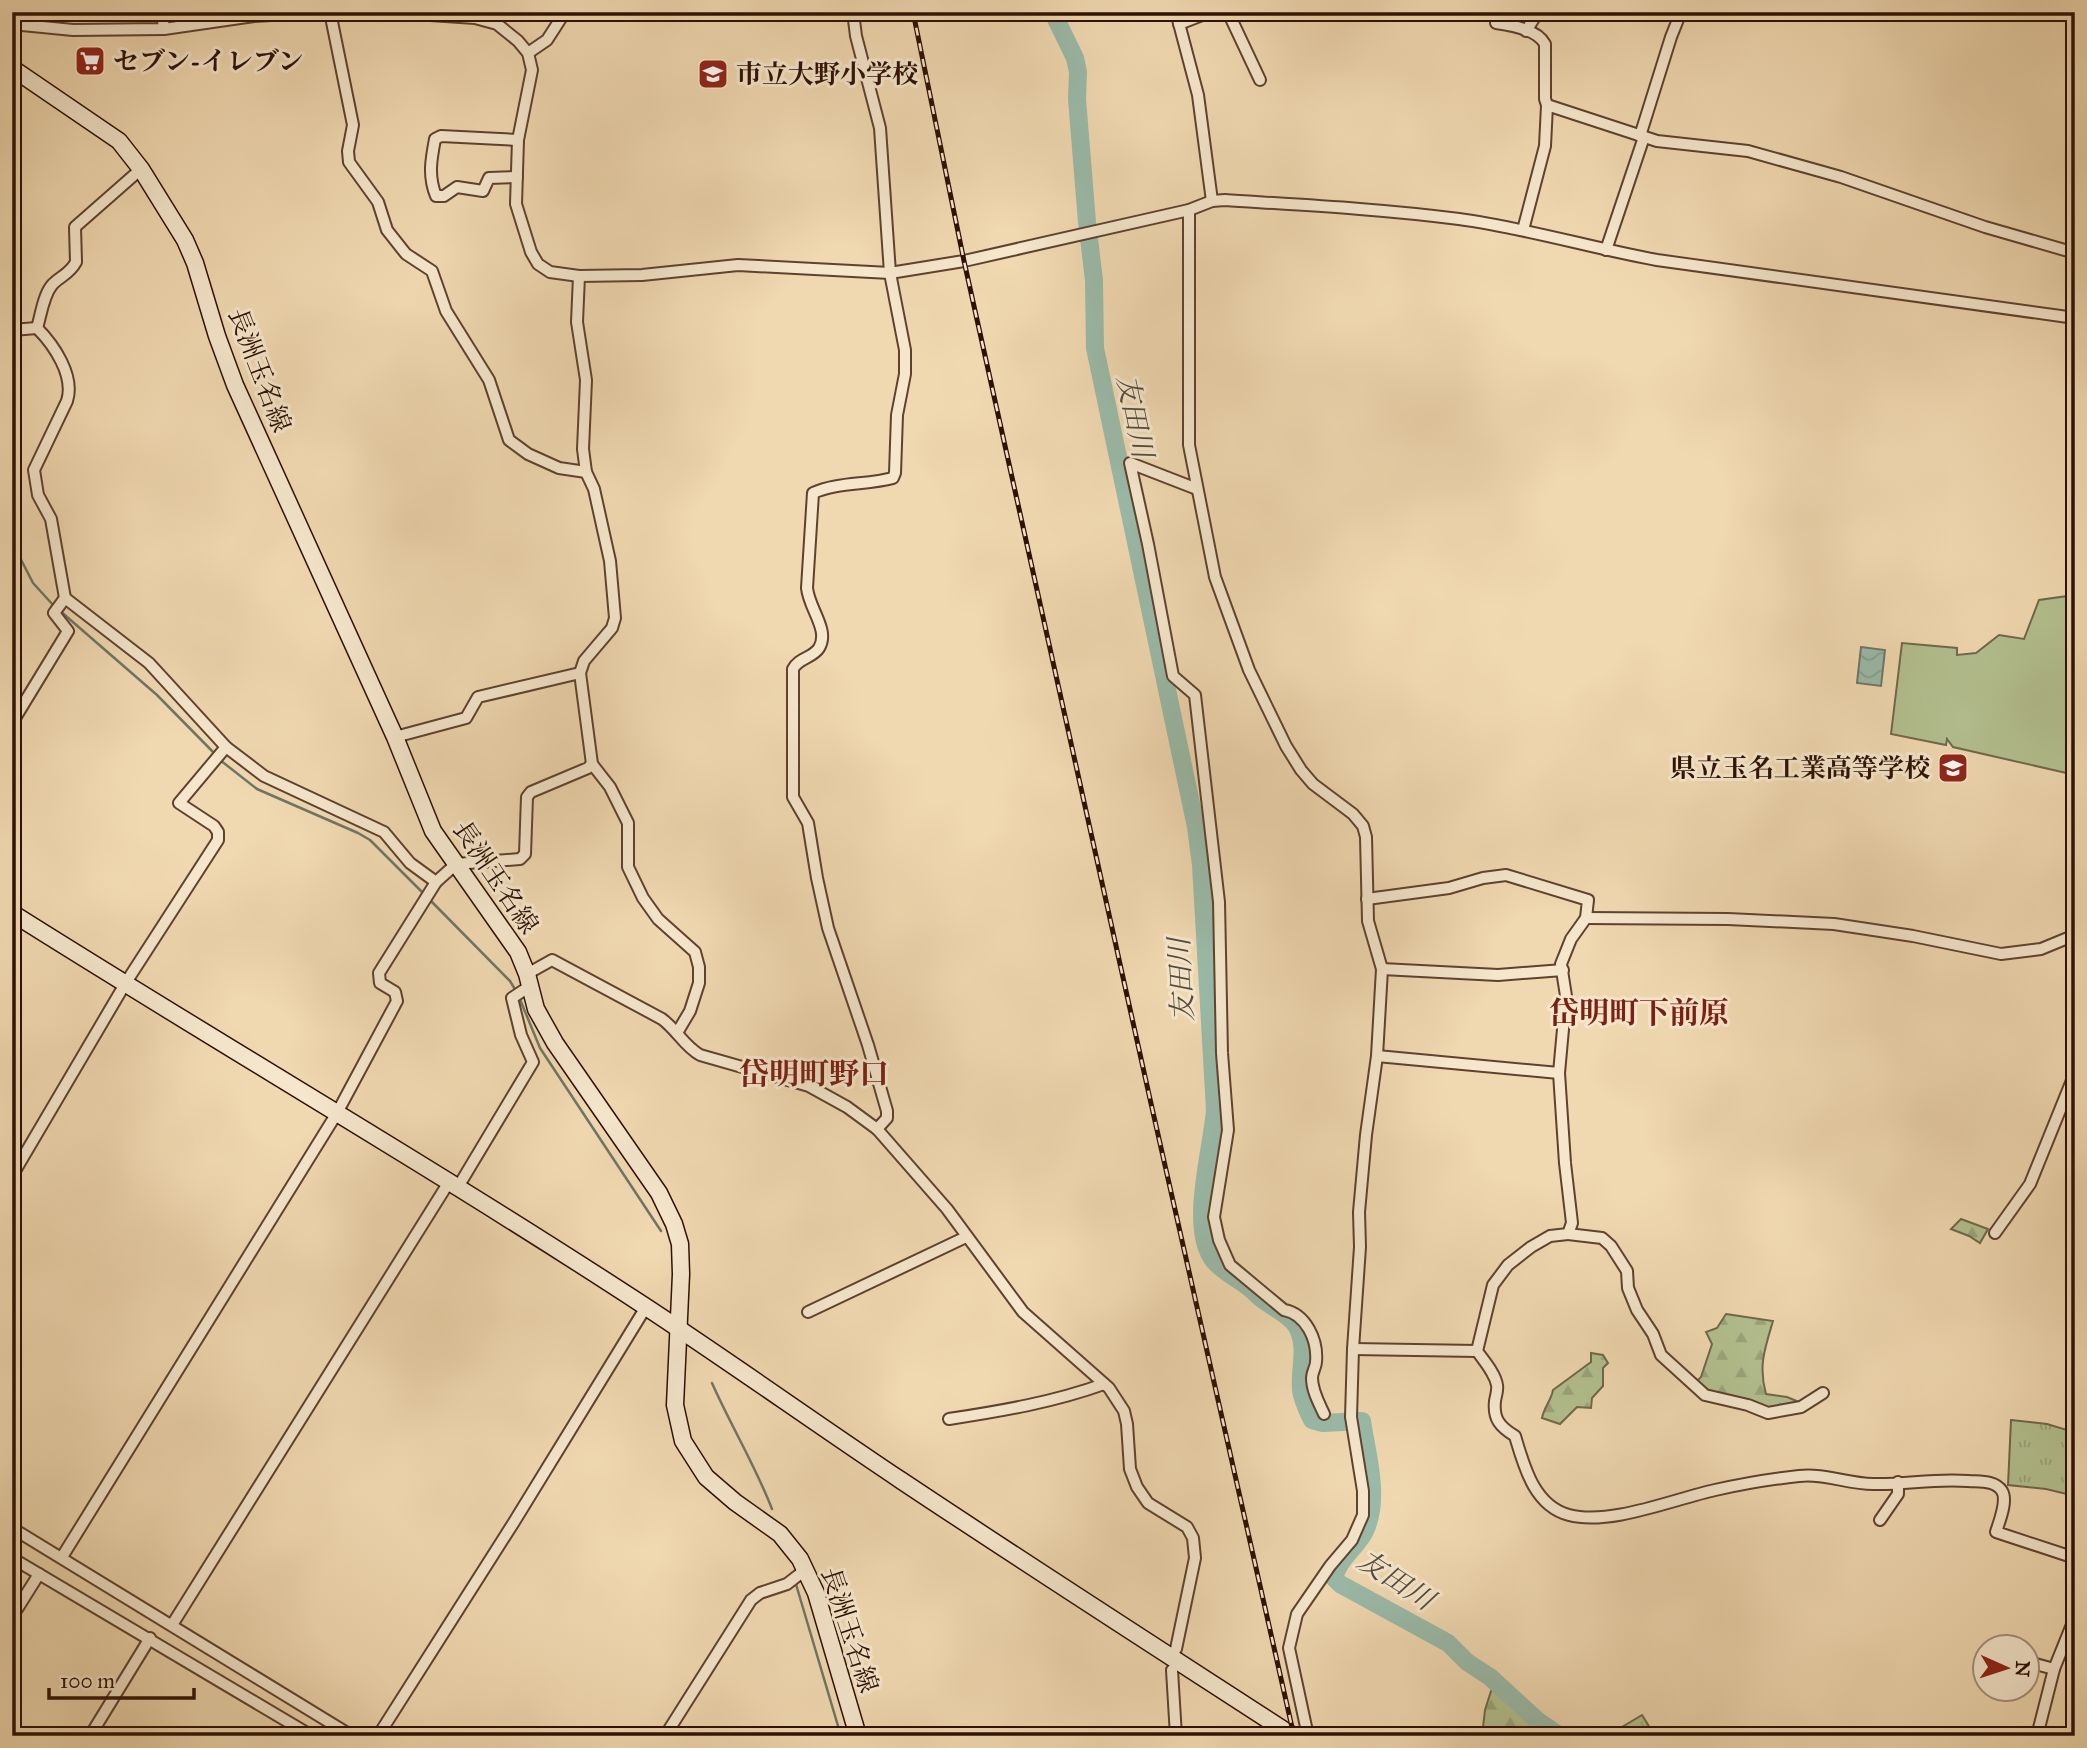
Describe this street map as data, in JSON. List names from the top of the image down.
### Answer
{
  "streets": {
    "main road": ["長洲玉名線"]
  },
  "districts": ["岱明町下前原", "岱明町野口"],
  "water": ["友田川"],
  "places": {
    "supermarket": ["セブン-イレブン"],
    "school or university": ["市立大野小学校", "県立玉名工業高等学校"]
  },
  "scale_bar": "100 m",
  "north": "right"
}
